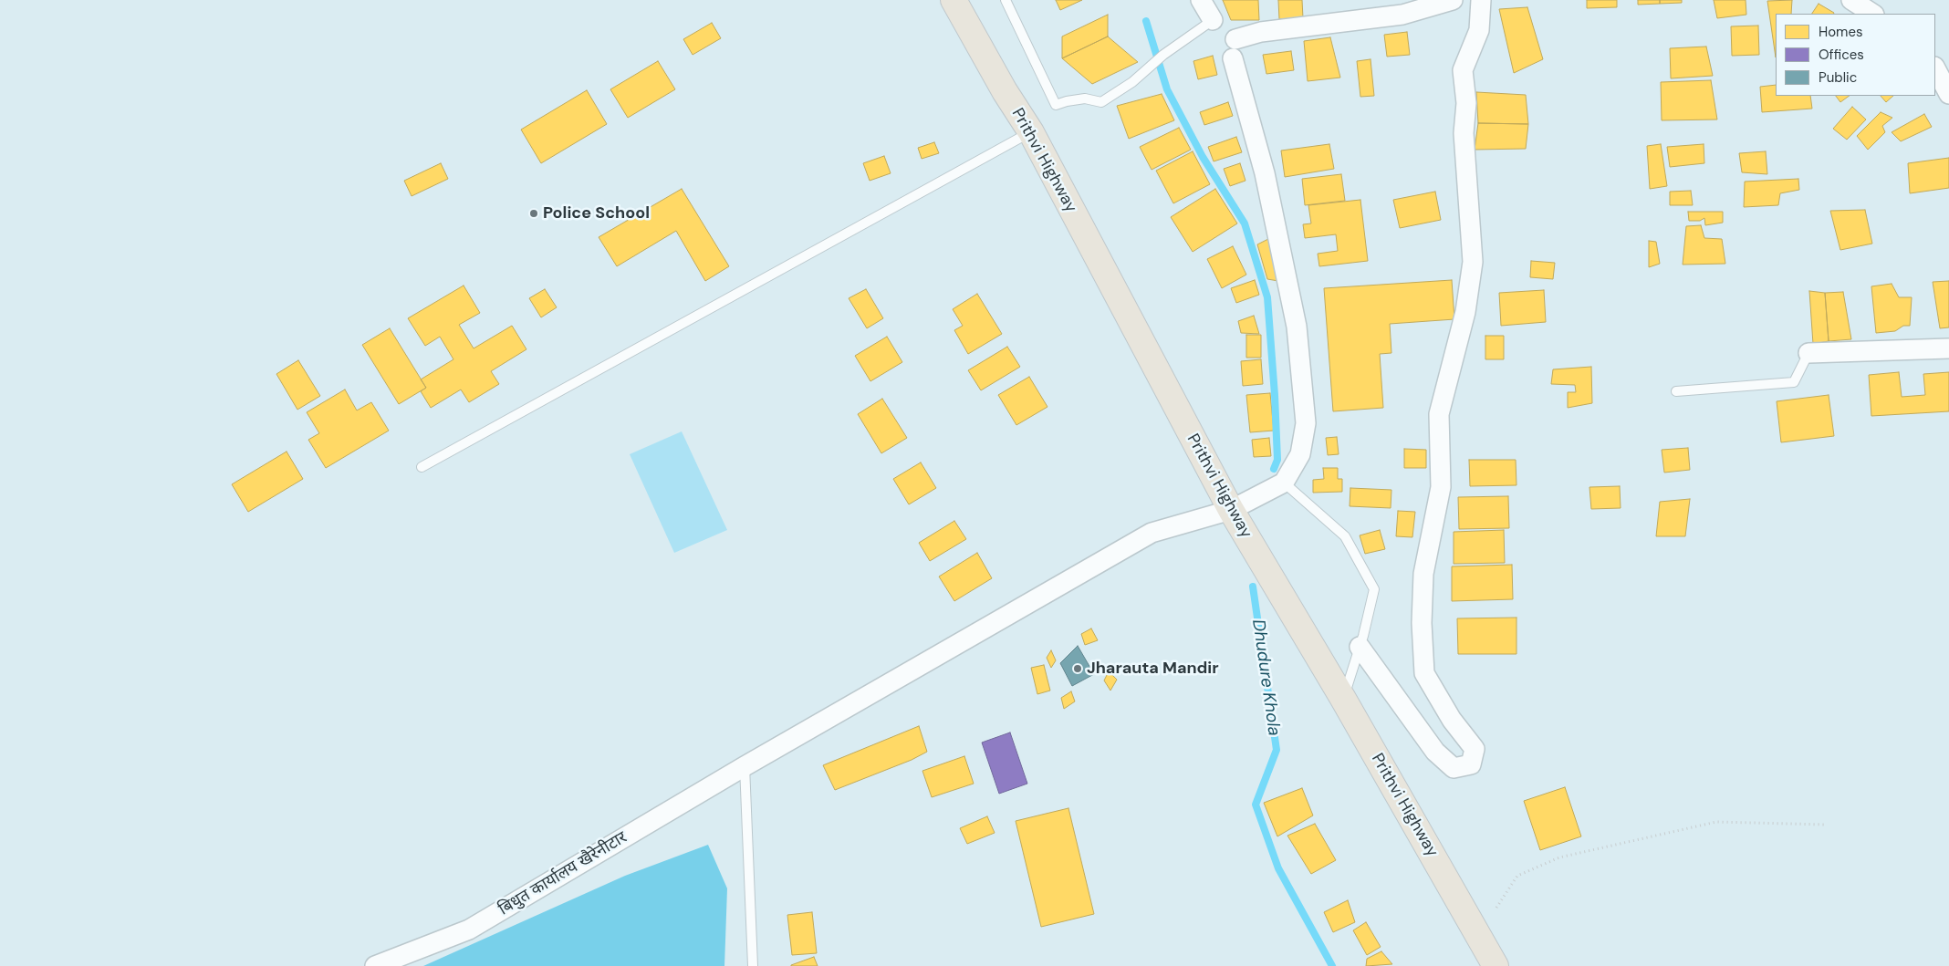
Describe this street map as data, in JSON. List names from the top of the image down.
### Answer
{
  "streets": {
    "highway": ["Prithvi Highway"],
    "street": ["बिधुत कार्यालय खैरेनीटार"]
  },
  "crossings": [
    ["Prithvi Highway", "बिधुत कार्यालय खैरेनीटार"]
  ],
  "water": ["Dhudure Khola"],
  "places": ["Police School", "Jharauta Mandir"],
  "legend": ["Homes", "Offices", "Public"]
}
